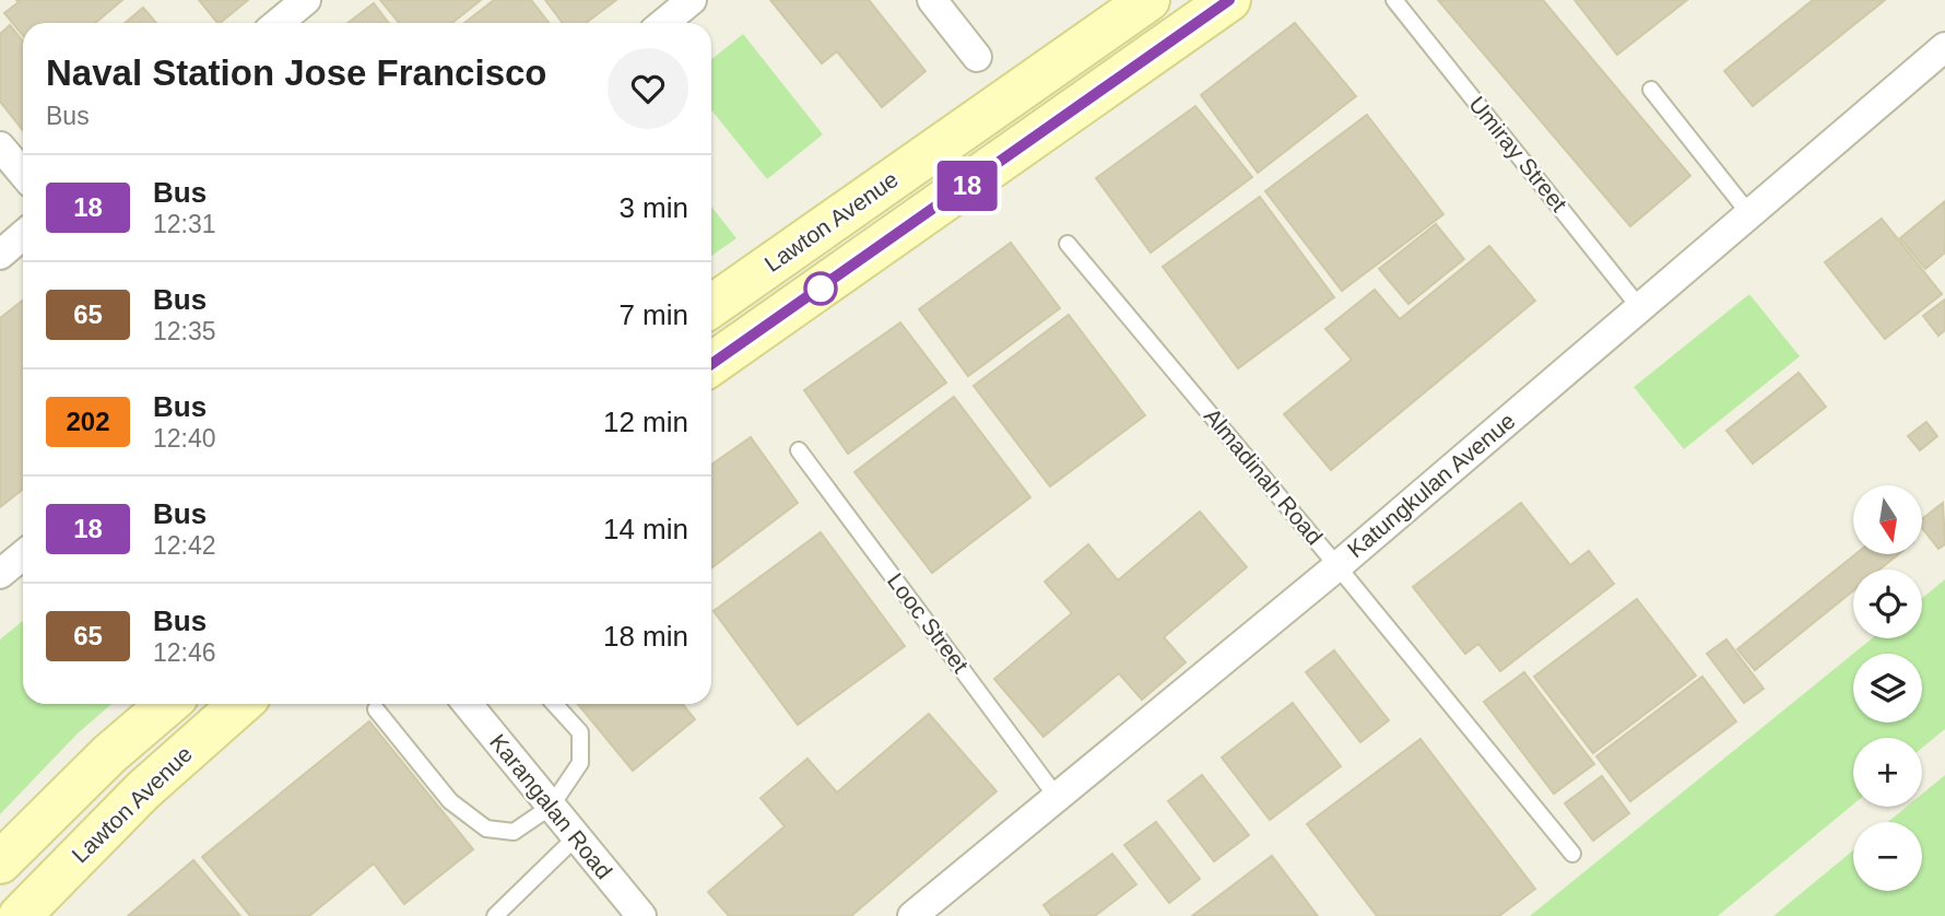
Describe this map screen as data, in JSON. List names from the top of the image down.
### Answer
{
  "streets": {
    "main road": ["Lawton Avenue"],
    "street": ["Katungkulan Avenue", "Karangalan Road"],
    "lane": ["Umiray Street", "Almadinah Road", "Looc Street"]
  },
  "crossings": [
    ["Umiray Street", "Katungkulan Avenue"],
    ["Almadinah Road", "Katungkulan Avenue"],
    ["Katungkulan Avenue", "Looc Street"]
  ],
  "lines": ["bus line 18"],
  "north": "bottom",
  "page": {
    "on_map": "18",
    "heading": ["Naval Station Jose Francisco", "Bus"],
    "list": [
      {
        "mark": "18",
        "name": "Bus",
        "note": "12:31",
        "value": "3 min"
      },
      {
        "mark": "65",
        "name": "Bus",
        "note": "12:35",
        "value": "7 min"
      },
      {
        "mark": "202",
        "name": "Bus",
        "note": "12:40",
        "value": "12 min"
      },
      {
        "mark": "18",
        "name": "Bus",
        "note": "12:42",
        "value": "14 min"
      },
      {
        "mark": "65",
        "name": "Bus",
        "note": "12:46",
        "value": "18 min"
      }
    ],
    "map_buttons": ["+", "−"]
  }
}
